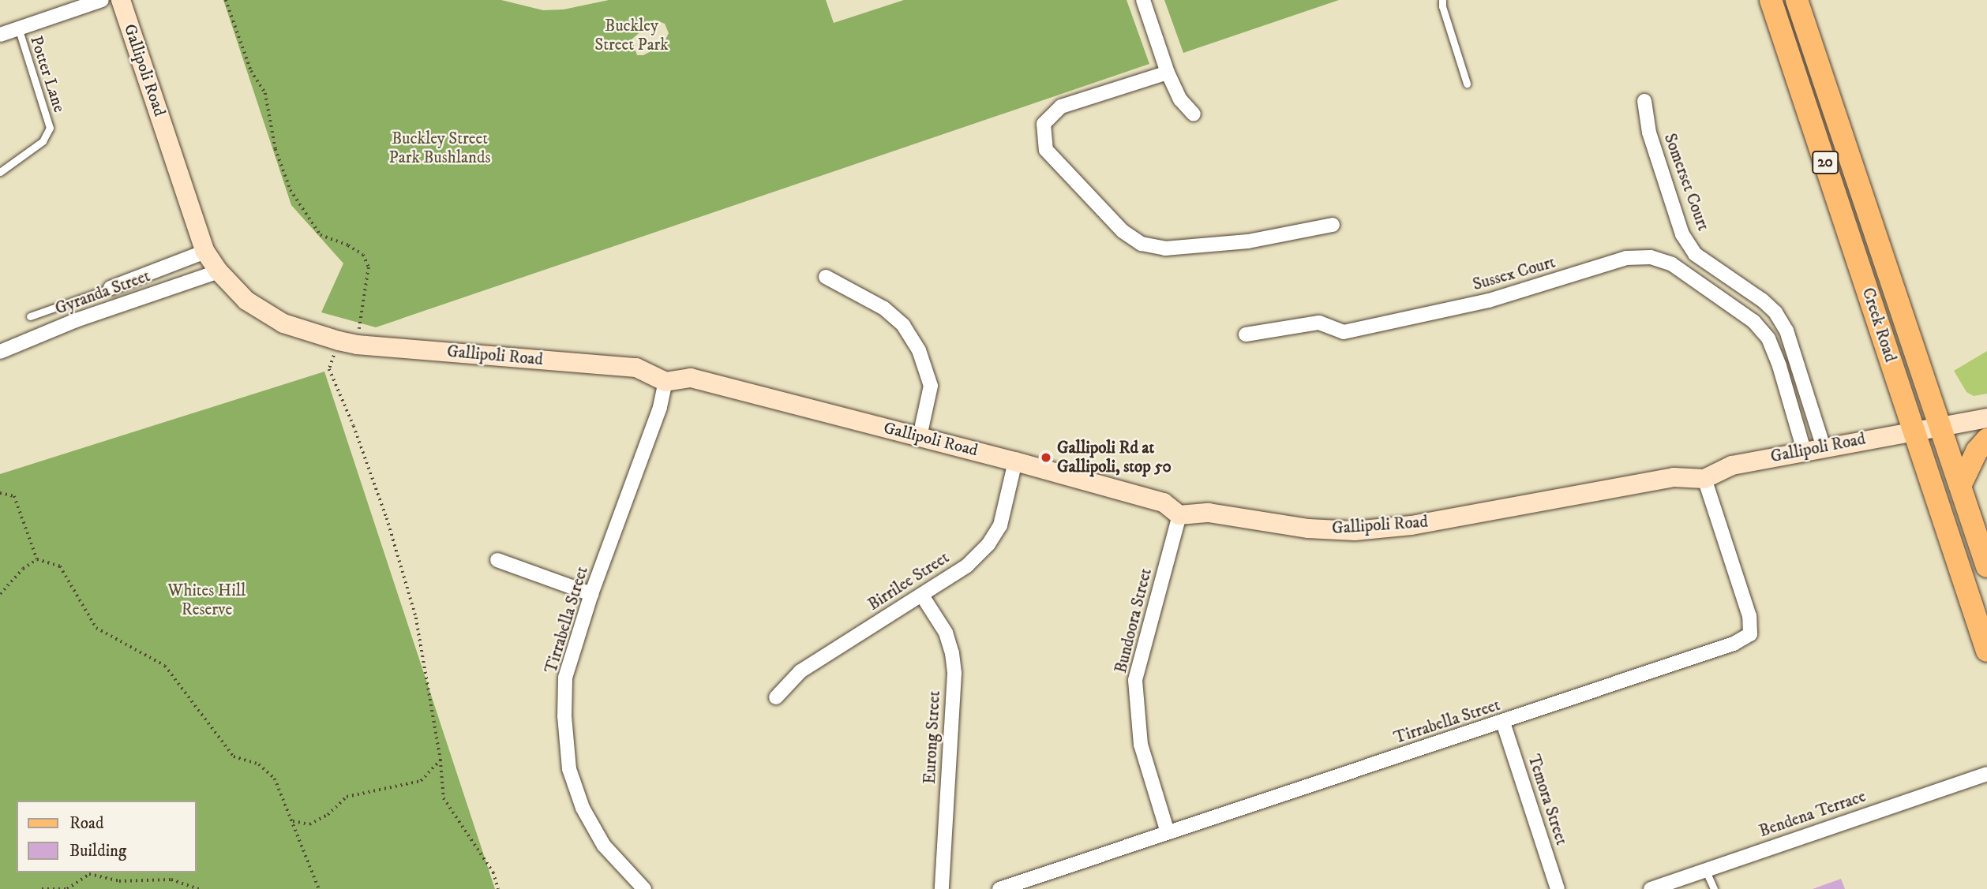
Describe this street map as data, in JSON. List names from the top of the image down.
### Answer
{
  "streets": {
    "main road": ["20", "Creek Road"],
    "street": [
      "Gallipoli Road",
      "Somerset Court",
      "Sussex Court",
      "Gyranda Street",
      "Birrilee Street",
      "Tirrabella Street",
      "Bundoora Street",
      "Eurong Street",
      "Temora Street",
      "Bendena Terrace"
    ],
    "lane": ["Potter Lane"]
  },
  "crossings": [
    ["Gallipoli Road", "Sussex Court"],
    ["Gallipoli Road", "Gyranda Street"],
    ["Gallipoli Road", "Creek Road"],
    ["Gallipoli Road", "Birrilee Street"],
    ["Gallipoli Road", "Tirrabella Street"],
    ["Gallipoli Road", "Bundoora Street"],
    ["Birrilee Street", "Eurong Street"],
    ["Tirrabella Street", "Bundoora Street"],
    ["Tirrabella Street", "Temora Street"]
  ],
  "parks": ["Buckley Street Park", "Buckley Street Park Bushlands", "Whites Hill Reserve"],
  "places": ["Gallipoli Rd at Gallipoli, stop 50"],
  "legend": ["Road", "Building"]
}
